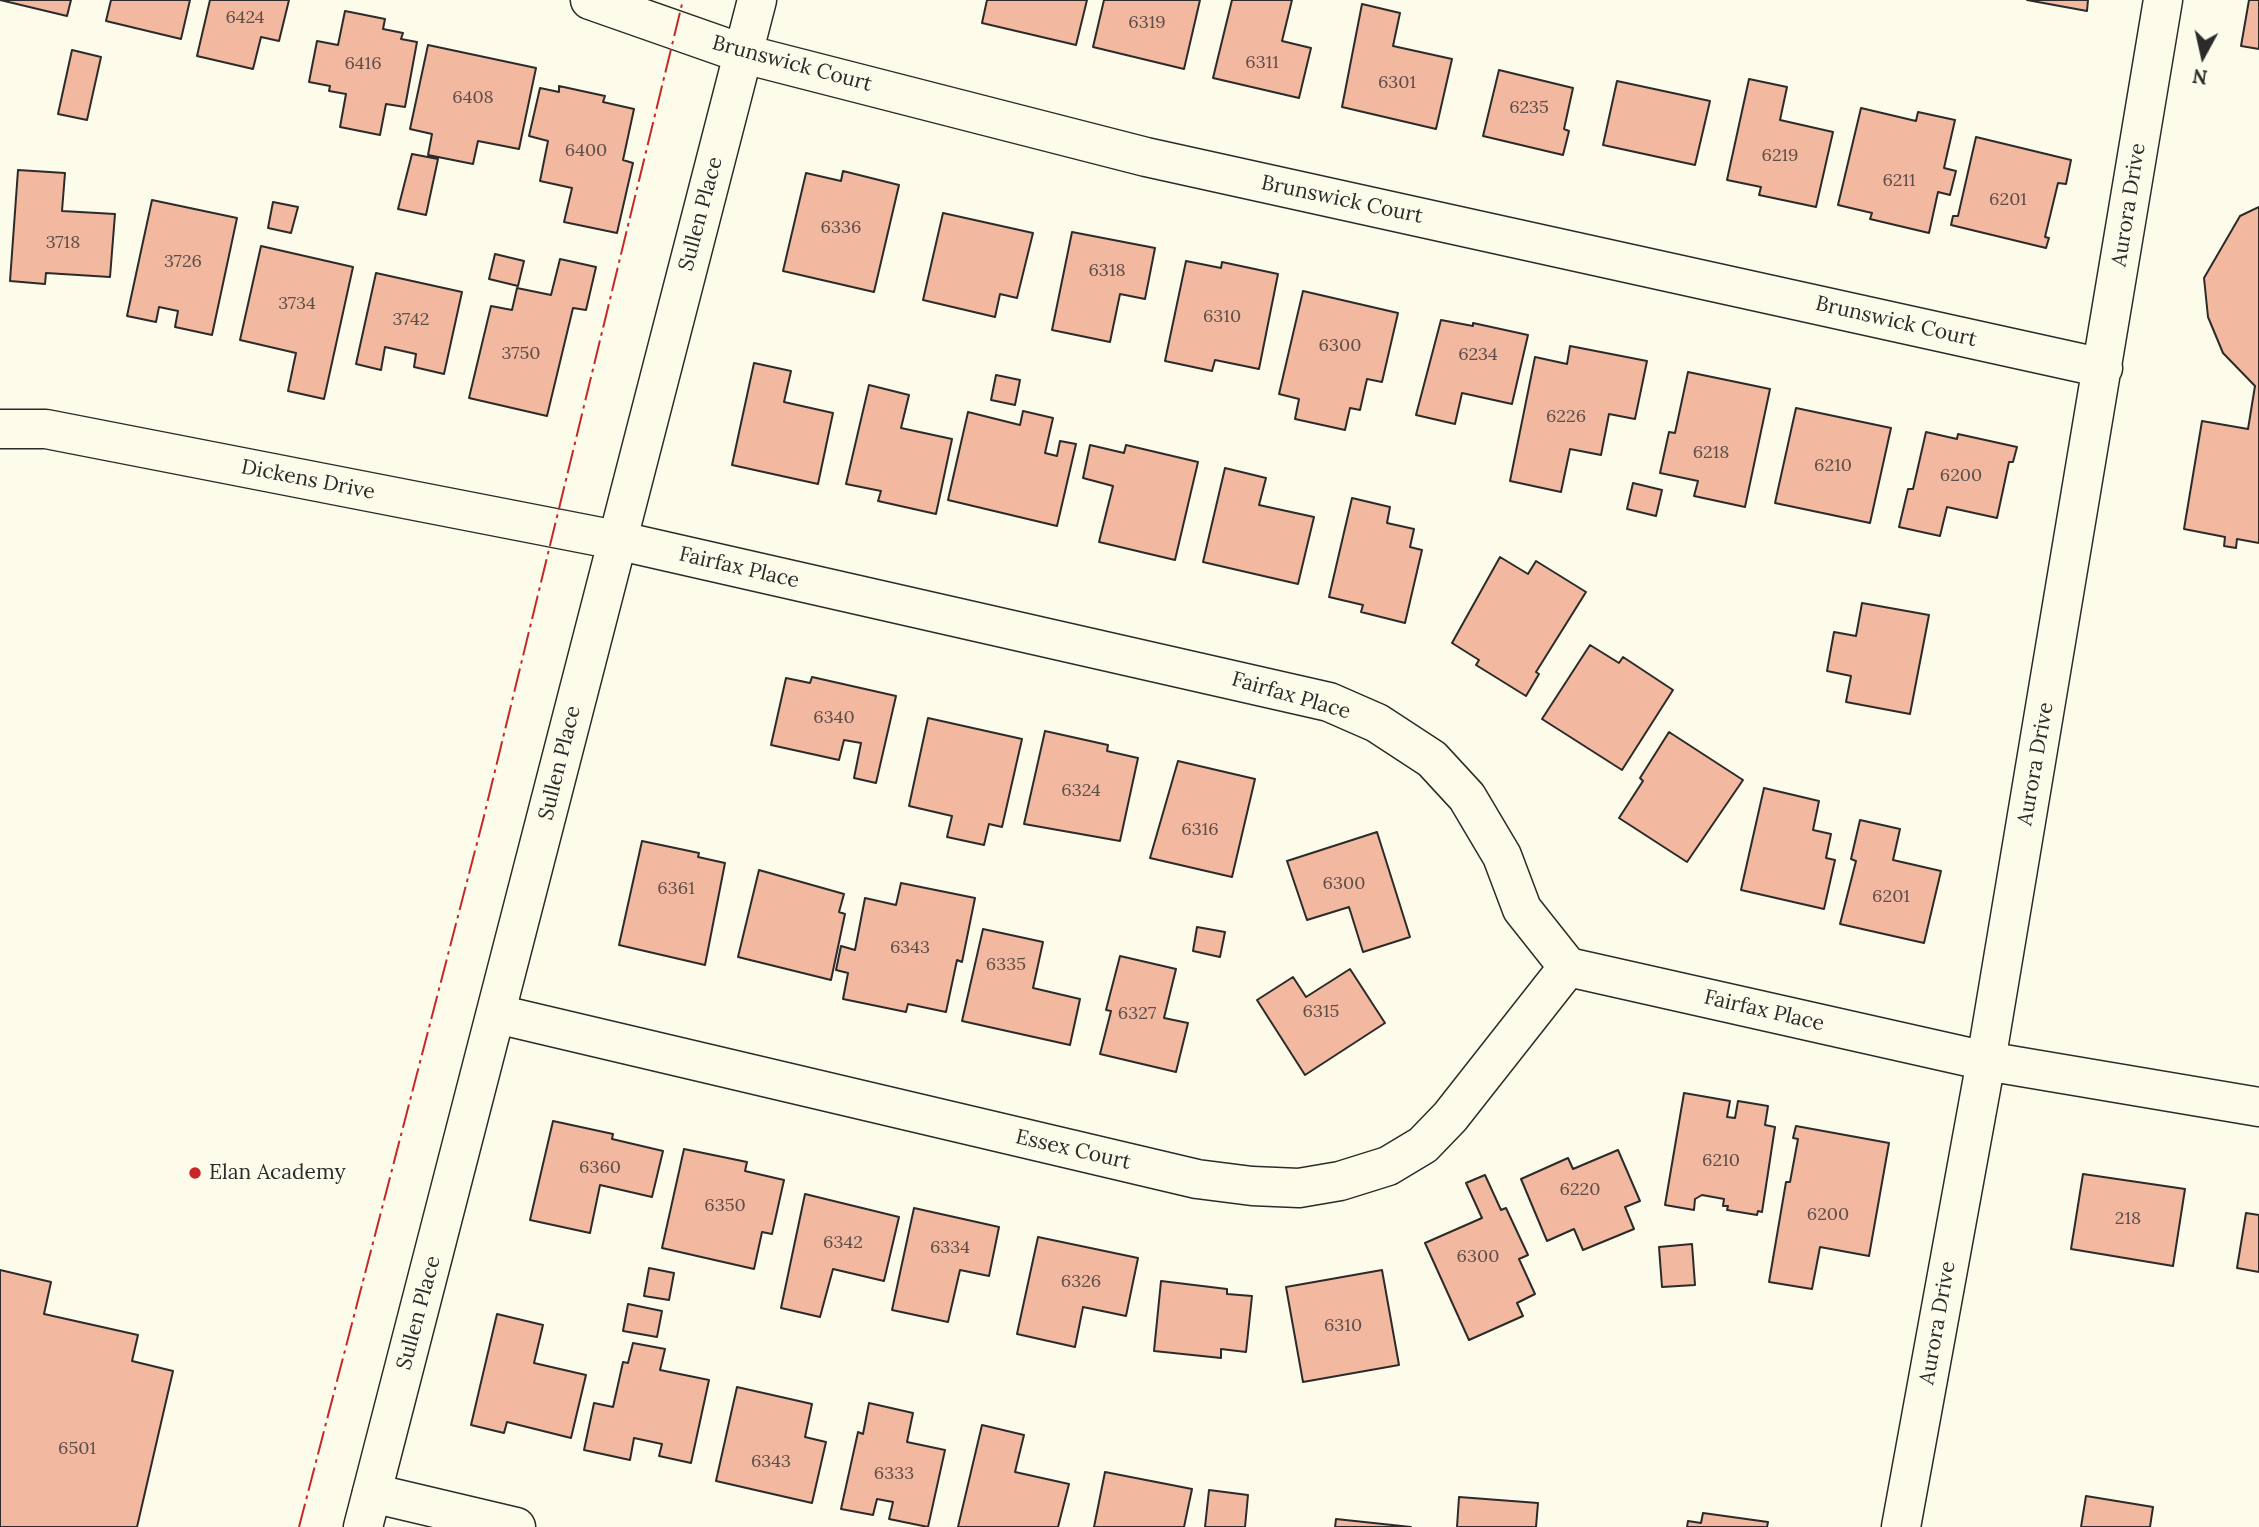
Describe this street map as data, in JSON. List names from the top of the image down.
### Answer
{
  "streets": {
    "street": [
      "Brunswick Court",
      "Aurora Drive",
      "Sullen Place",
      "Dickens Drive",
      "Fairfax Place",
      "Essex Court"
    ]
  },
  "crossings": [
    ["Brunswick Court", "Aurora Drive"],
    ["Brunswick Court", "Sullen Place"],
    ["Aurora Drive", "Fairfax Place"],
    ["Sullen Place", "Dickens Drive"],
    ["Sullen Place", "Fairfax Place"],
    ["Sullen Place", "Essex Court"],
    ["Dickens Drive", "Fairfax Place"],
    ["Fairfax Place", "Essex Court"]
  ],
  "places": ["Elan Academy"],
  "house_numbers": [
    "6424",
    "6319",
    "6311",
    "6416",
    "6301",
    "6408",
    "6235",
    "6400",
    "6219",
    "6211",
    "6201",
    "6336",
    "3718",
    "3726",
    "6318",
    "3734",
    "6310",
    "3742",
    "6300",
    "3750",
    "6234",
    "6226",
    "6218",
    "6210",
    "6200",
    "6340",
    "6324",
    "6316",
    "6300",
    "6361",
    "6201",
    "6343",
    "6335",
    "6315",
    "6327",
    "6210",
    "6360",
    "6220",
    "6350",
    "6200",
    "218",
    "6342",
    "6334",
    "6300",
    "6326",
    "6310",
    "6501",
    "6343",
    "6333"
  ],
  "north": "bottom"
}
